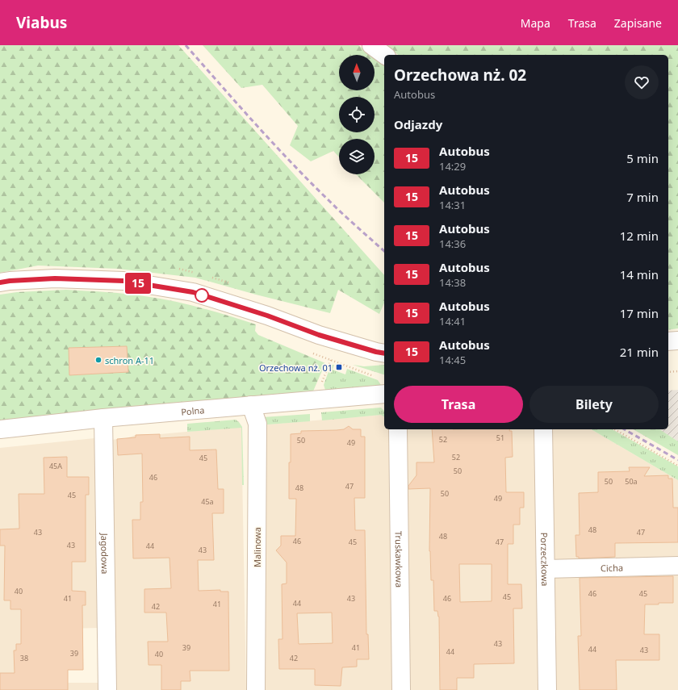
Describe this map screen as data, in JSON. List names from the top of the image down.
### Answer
{
  "streets": {
    "street": [
      "Polna",
      "Malinowa",
      "Jagodowa",
      "Truskawkowa",
      "Porzeczkowa",
      "Cicha"
    ]
  },
  "crossings": [
    ["Polna", "Malinowa"],
    ["Polna", "Jagodowa"],
    ["Porzeczkowa", "Cicha"]
  ],
  "places": {
    "other": ["schron A-11"],
    "transit": ["Orzechowa nż. 01"]
  },
  "lines": ["bus line 15"],
  "house_numbers": [
    "51",
    "52",
    "50",
    "49",
    "52",
    "45",
    "45A",
    "50",
    "46",
    "50",
    "50a",
    "47",
    "48",
    "50",
    "45",
    "49",
    "45a",
    "48",
    "43",
    "47",
    "48",
    "46",
    "45",
    "47",
    "43",
    "44",
    "43",
    "40",
    "46",
    "45",
    "45",
    "41",
    "43",
    "46",
    "44",
    "41",
    "42",
    "43",
    "39",
    "41",
    "44",
    "43",
    "44",
    "39",
    "40",
    "38",
    "42"
  ],
  "north": "top",
  "page": {
    "header": "Viabus",
    "nav": ["Mapa", "Trasa", "Zapisane"],
    "on_map": "15",
    "heading": [
      ["Orzechowa nż. 02", "Autobus"],
      "Odjazdy"
    ],
    "list": [
      {
        "mark": "15",
        "name": "Autobus",
        "note": "14:29",
        "value": "5 min"
      },
      {
        "mark": "15",
        "name": "Autobus",
        "note": "14:31",
        "value": "7 min"
      },
      {
        "mark": "15",
        "name": "Autobus",
        "note": "14:36",
        "value": "12 min"
      },
      {
        "mark": "15",
        "name": "Autobus",
        "note": "14:38",
        "value": "14 min"
      },
      {
        "mark": "15",
        "name": "Autobus",
        "note": "14:41",
        "value": "17 min"
      },
      {
        "mark": "15",
        "name": "Autobus",
        "note": "14:45",
        "value": "21 min"
      }
    ],
    "buttons": ["Trasa", "Bilety"]
  }
}
